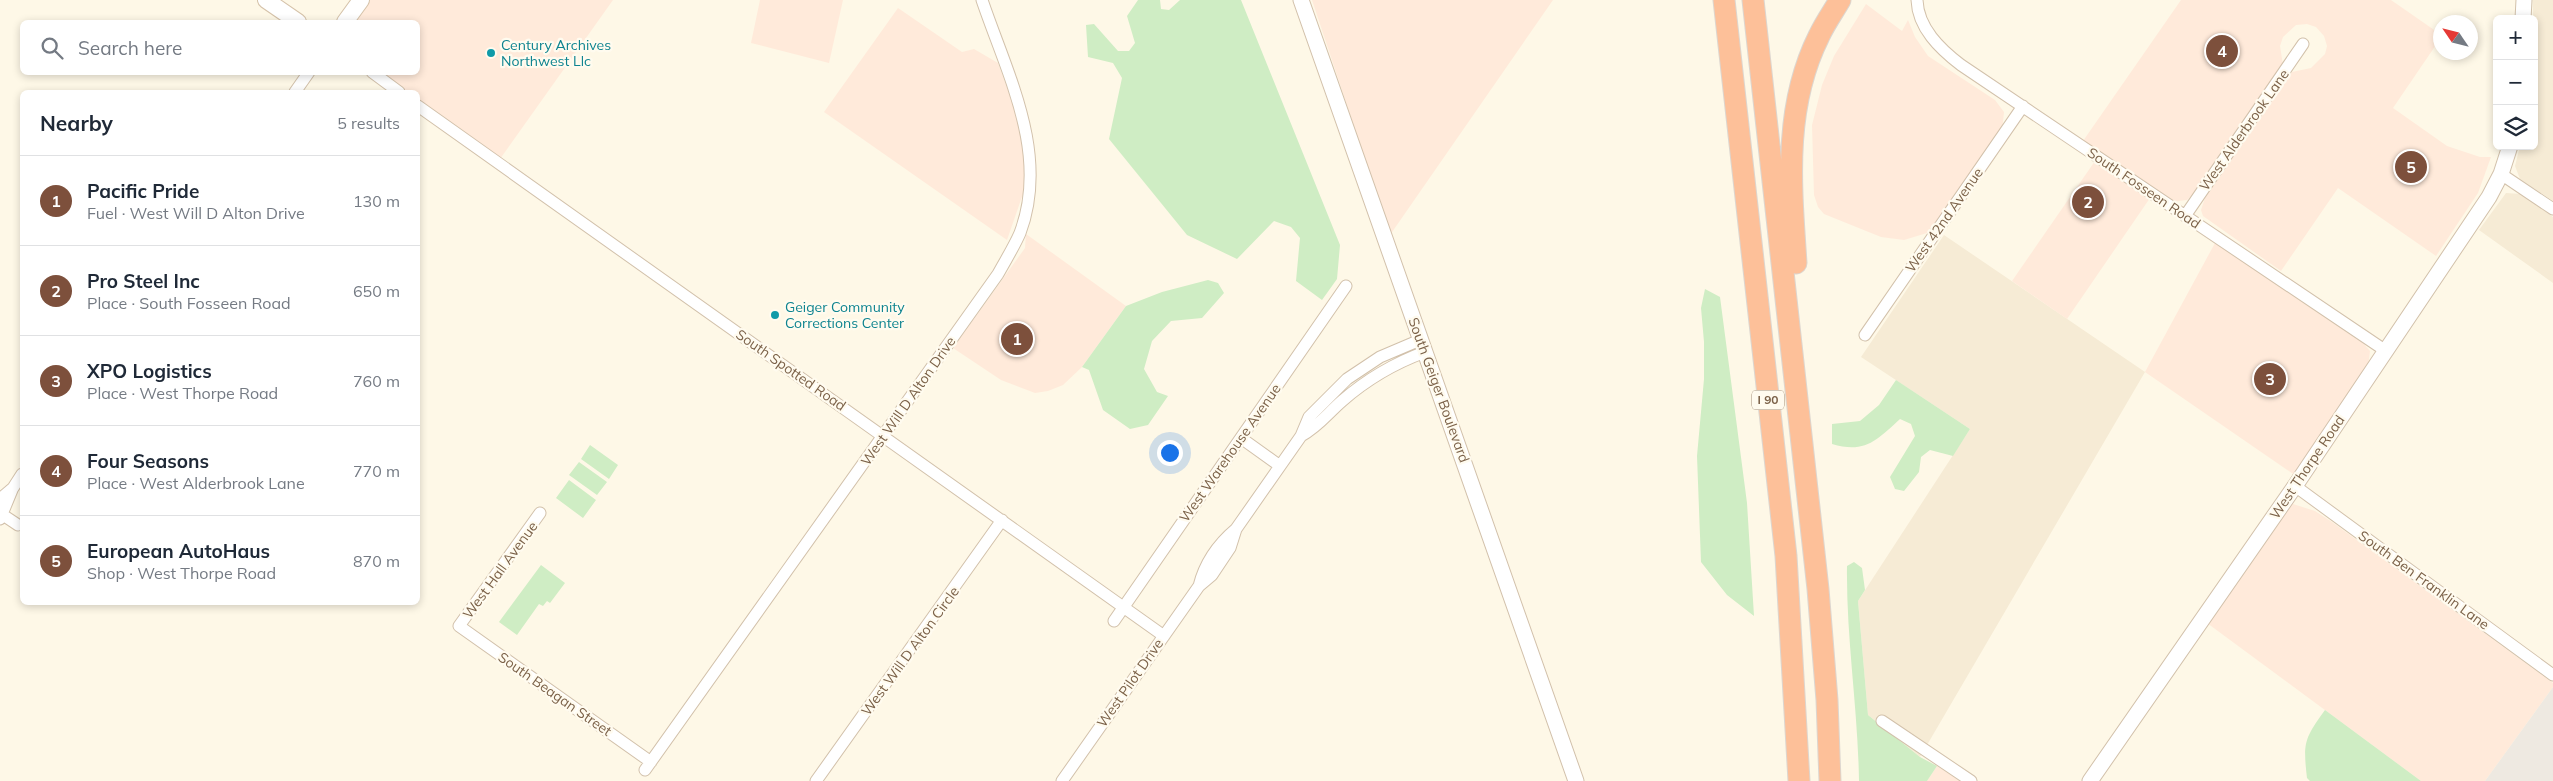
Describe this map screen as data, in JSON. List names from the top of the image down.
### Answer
{
  "streets": {
    "highway": ["I 90"],
    "street": [
      "West Alderbrook Lane",
      "South Fosseen Road",
      "West 42nd Avenue",
      "South Spotted Road",
      "South Geiger Boulevard",
      "West Will D Alton Drive",
      "West Warehouse Avenue",
      "West Thorpe Road",
      "West Hall Avenue",
      "South Ben Franklin Lane",
      "West Will D Alton Circle",
      "West Pilot Drive",
      "South Beagan Street"
    ]
  },
  "crossings": [
    ["West Alderbrook Lane", "South Fosseen Road"],
    ["South Fosseen Road", "West 42nd Avenue"],
    ["South Fosseen Road", "West Thorpe Road"],
    ["South Spotted Road", "West Will D Alton Drive"],
    ["South Spotted Road", "West Warehouse Avenue"],
    ["South Spotted Road", "West Will D Alton Circle"],
    ["South Spotted Road", "West Pilot Drive"],
    ["South Geiger Boulevard", "West Pilot Drive"],
    ["West Will D Alton Drive", "South Beagan Street"],
    ["West Thorpe Road", "South Ben Franklin Lane"],
    ["West Hall Avenue", "South Beagan Street"]
  ],
  "places": ["Century Archives Northwest Llc", "Geiger Community Corrections Center"],
  "north": "top left",
  "page": {
    "map_buttons": ["+", "−"],
    "search": "Search here",
    "pins": [
      "4",
      "5",
      "2",
      "1",
      "3"
    ],
    "heading": ["Nearby", "5 results"],
    "list": [
      {
        "mark": "1",
        "name": "Pacific Pride",
        "note": "Fuel · West Will D Alton Drive",
        "value": "130 m"
      },
      {
        "mark": "2",
        "name": "Pro Steel Inc",
        "note": "Place · South Fosseen Road",
        "value": "650 m"
      },
      {
        "mark": "3",
        "name": "XPO Logistics",
        "note": "Place · West Thorpe Road",
        "value": "760 m"
      },
      {
        "mark": "4",
        "name": "Four Seasons",
        "note": "Place · West Alderbrook Lane",
        "value": "770 m"
      },
      {
        "mark": "5",
        "name": "European AutoHaus",
        "note": "Shop · West Thorpe Road",
        "value": "870 m"
      }
    ]
  }
}
